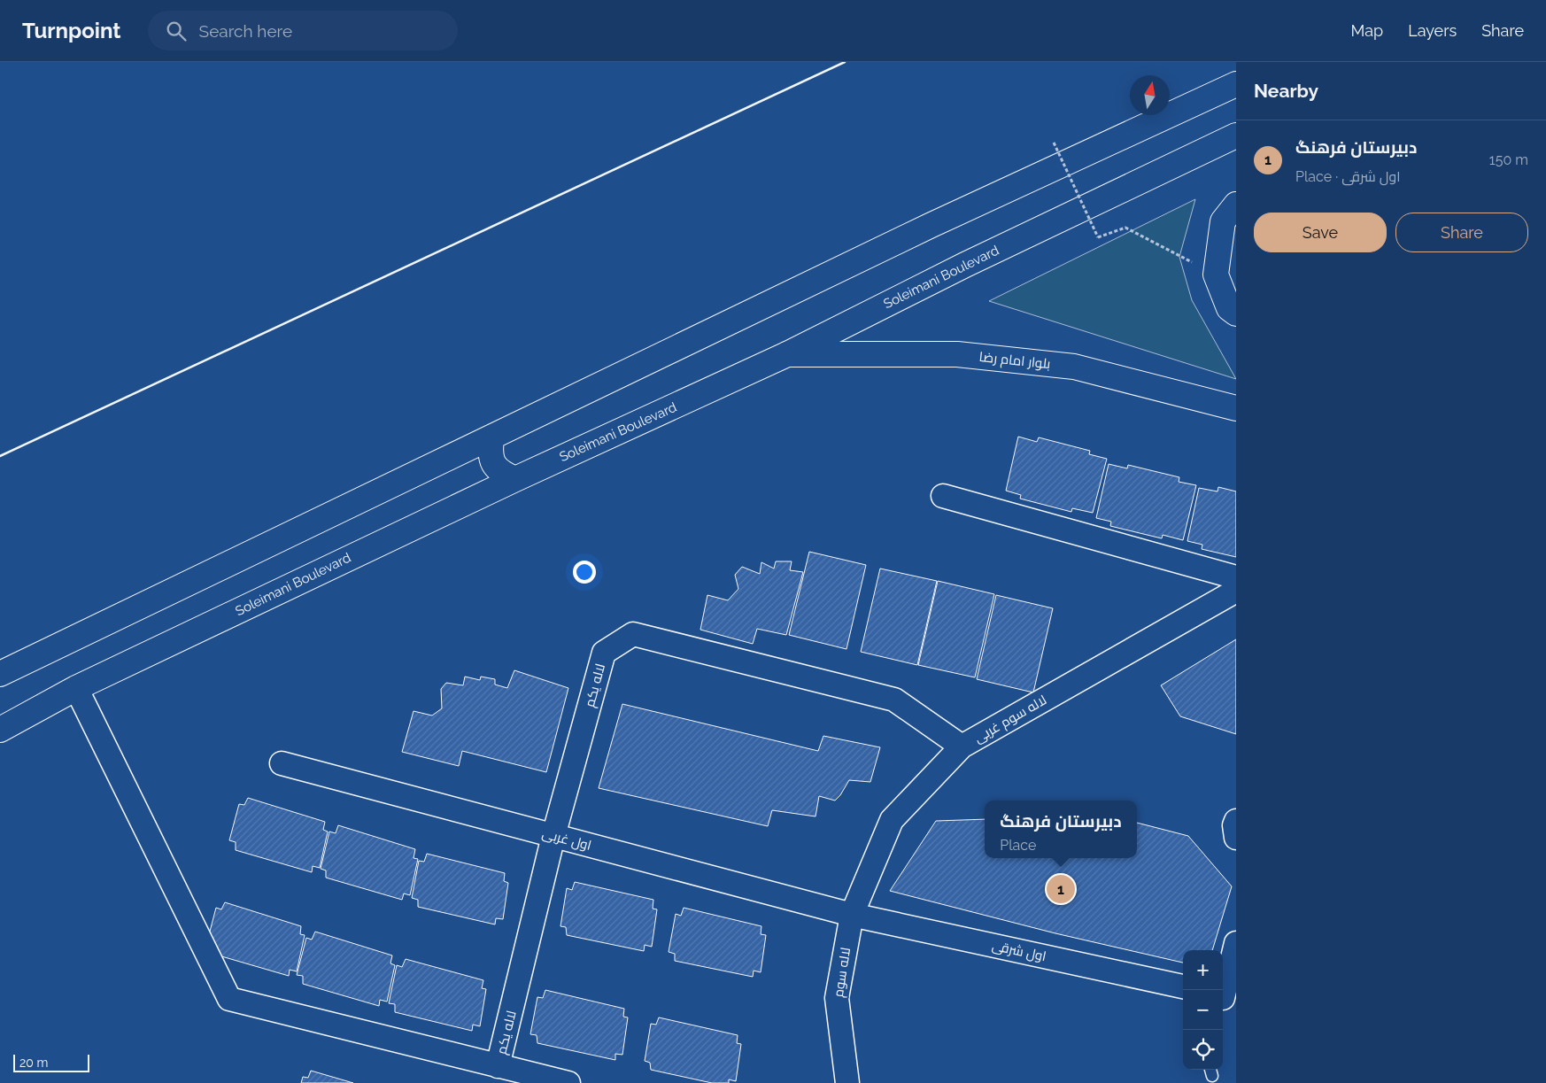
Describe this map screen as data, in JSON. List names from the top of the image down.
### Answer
{
  "streets": {
    "main road": ["Soleimani Boulevard", "بلوار امام رضا"],
    "street": [
      "لاله یکم",
      "لاله سوم غربی",
      "اول غربی",
      "اول شرقی",
      "لاله سوم"
    ]
  },
  "crossings": [
    ["Soleimani Boulevard", "بلوار امام رضا"],
    ["لاله یکم", "لاله سوم غربی"],
    ["لاله یکم", "اول غربی"],
    ["لاله سوم غربی", "اول غربی"],
    ["لاله سوم غربی", "اول شرقی"],
    ["لاله سوم غربی", "لاله سوم"],
    ["اول غربی", "اول شرقی"],
    ["اول غربی", "لاله سوم"],
    ["اول شرقی", "لاله سوم"]
  ],
  "scale_bar": "20 m",
  "north": "top",
  "page": {
    "header": "Turnpoint",
    "search": "Search here",
    "nav": ["Map", "Layers", "Share"],
    "heading": "Nearby",
    "list": [
      {
        "mark": "1",
        "name": "دبیرستان فرهنگ",
        "note": "Place · اول شرقی",
        "value": "150 m"
      }
    ],
    "buttons": ["Save", "Share"],
    "popup": ["دبیرستان فرهنگ", "Place"],
    "pins": "1",
    "map_buttons": ["+", "−"],
    "scale": "20 m"
  }
}
